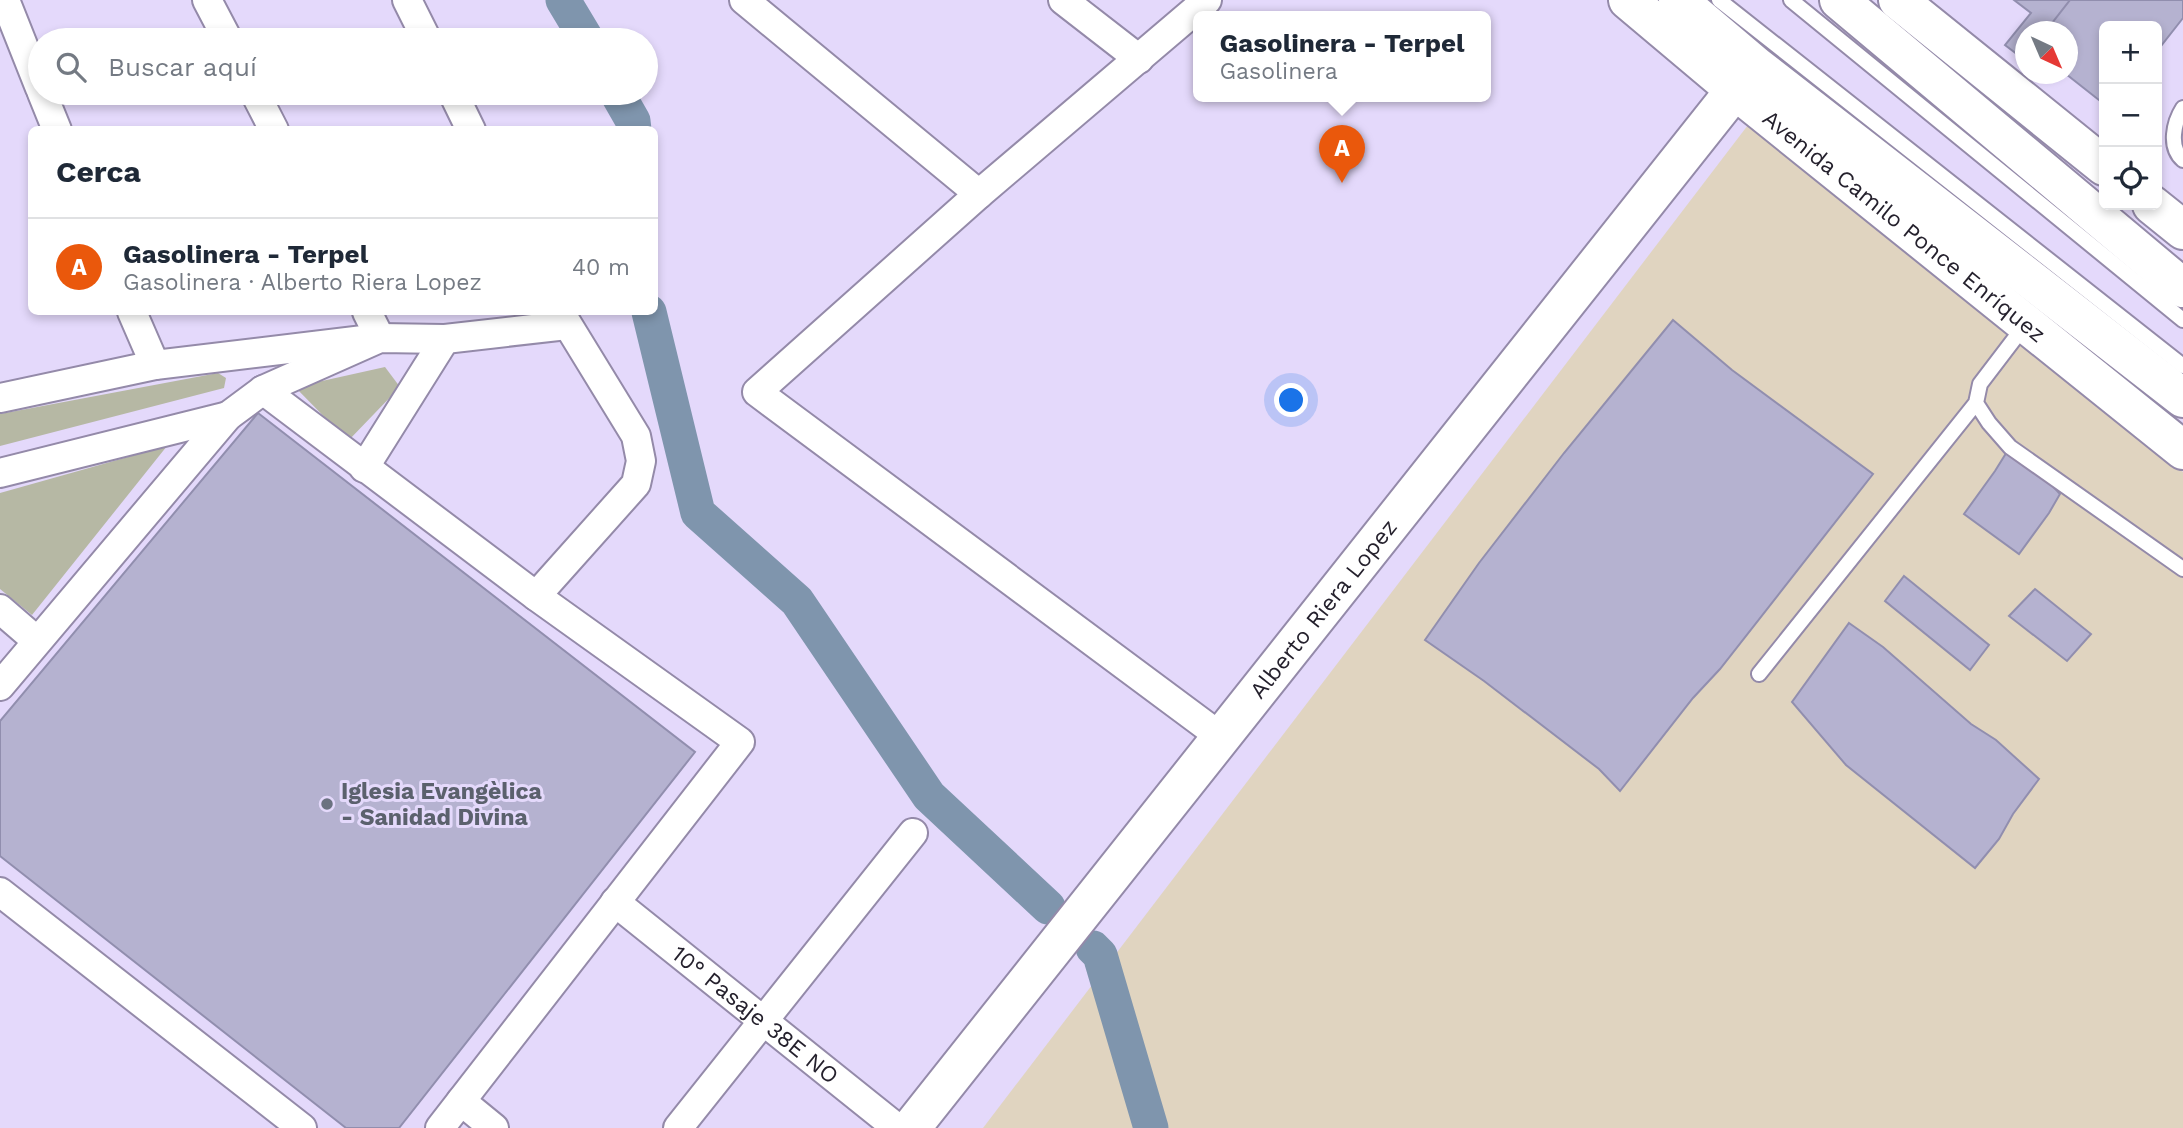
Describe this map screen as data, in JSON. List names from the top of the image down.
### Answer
{
  "streets": {
    "main road": ["Avenida Camilo Ponce Enríquez", "Alberto Riera Lopez"],
    "street": ["10° Pasaje 38E NO"]
  },
  "crossings": [
    ["Avenida Camilo Ponce Enríquez", "Alberto Riera Lopez"]
  ],
  "places": ["Iglesia Evangèlica - Sanidad Divina"],
  "north": "bottom right",
  "page": {
    "popup": ["Gasolinera - Terpel", "Gasolinera"],
    "map_buttons": ["+", "−"],
    "search": "Buscar aquí",
    "pins": "A",
    "heading": "Cerca",
    "list": [
      {
        "mark": "A",
        "name": "Gasolinera - Terpel",
        "note": "Gasolinera · Alberto Riera Lopez",
        "value": "40 m"
      }
    ]
  }
}
